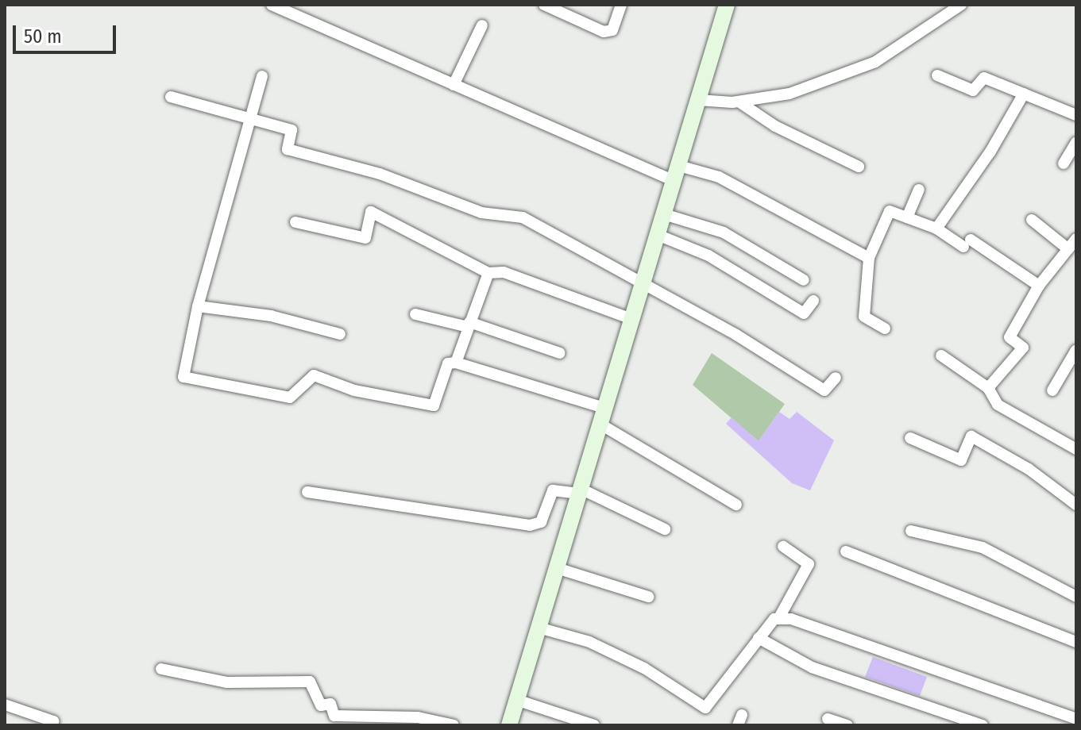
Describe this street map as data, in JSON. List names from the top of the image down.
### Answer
{
  "scale_bar": "50 m"
}
